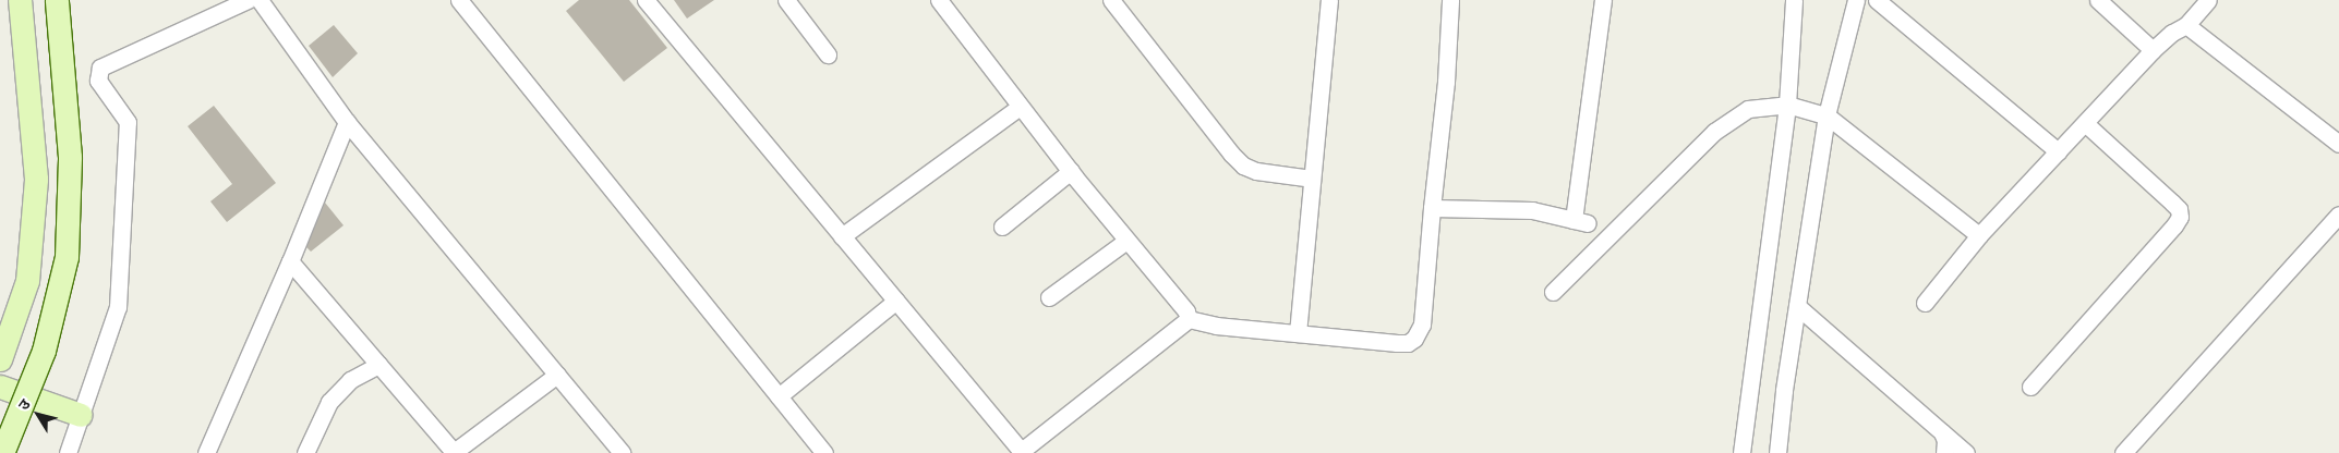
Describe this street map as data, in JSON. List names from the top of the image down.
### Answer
{
  "north": "top left"
}
